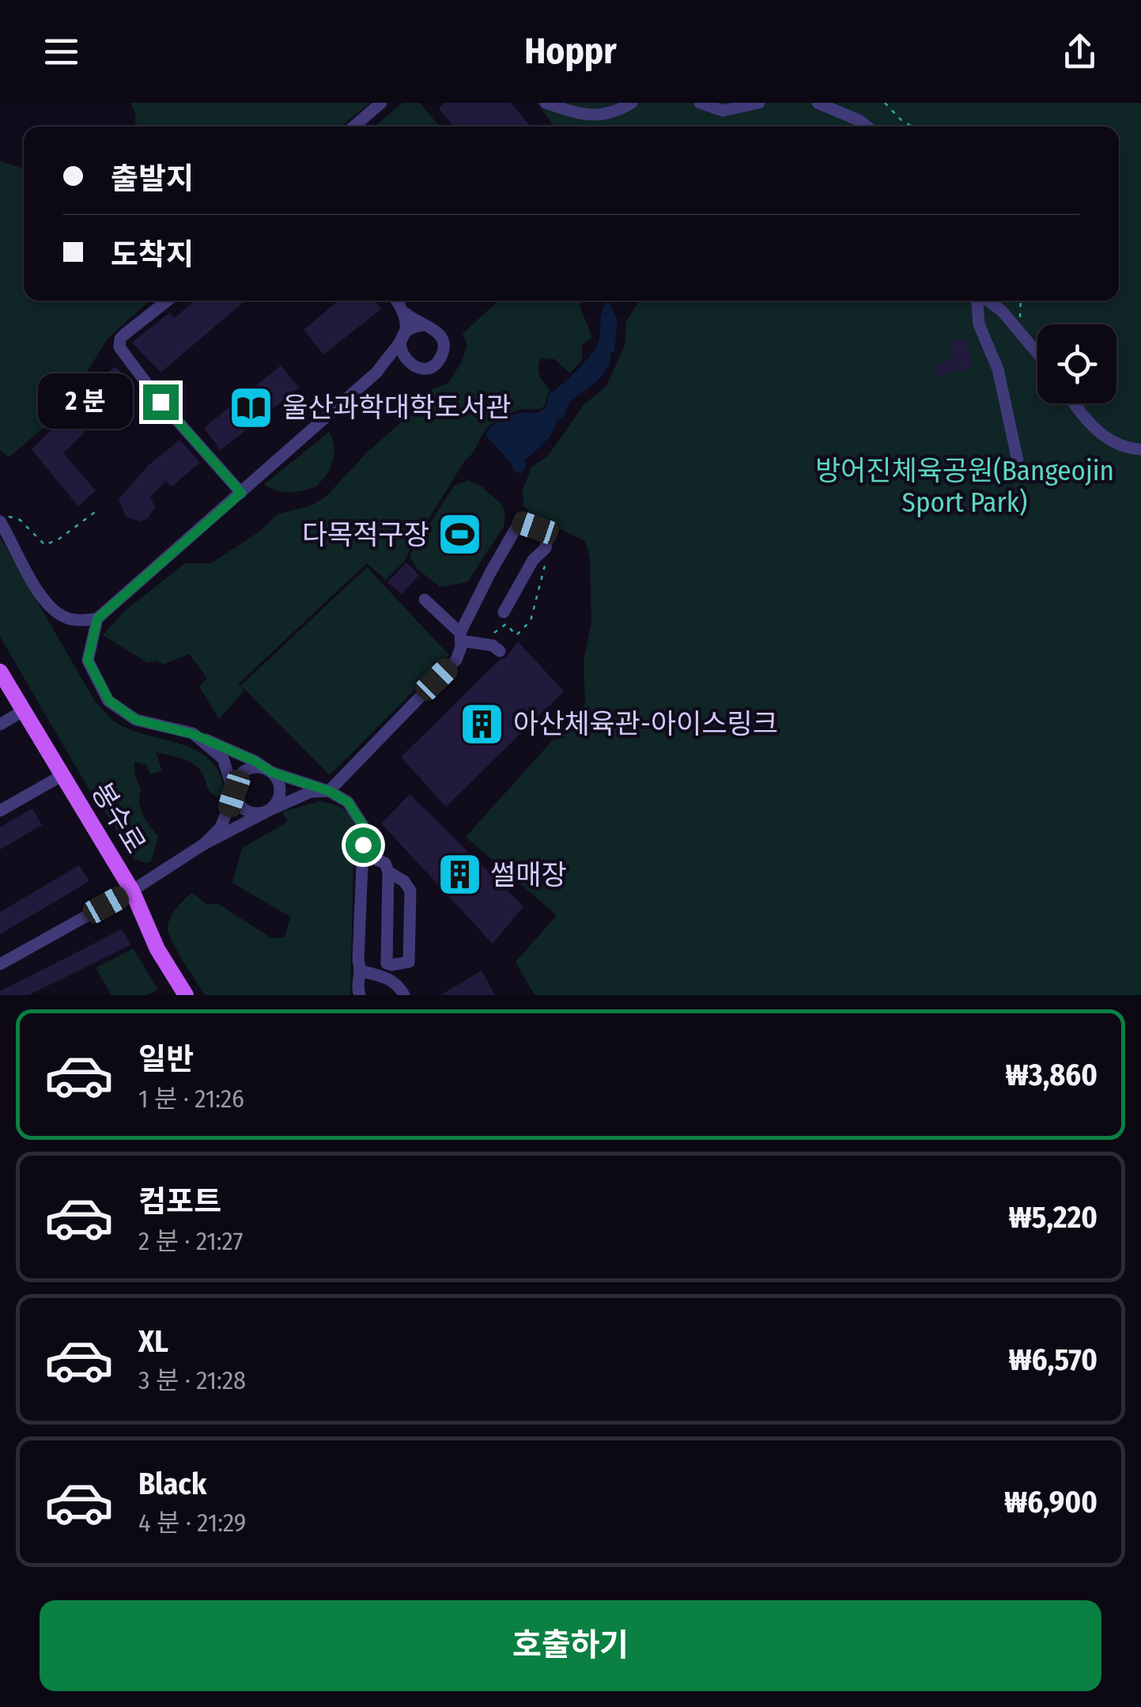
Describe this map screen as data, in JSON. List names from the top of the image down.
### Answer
{
  "streets": {
    "main road": ["봉수로"]
  },
  "parks": ["방어진체육공원(Bangeojin Sport Park)"],
  "places": {
    "library": ["울산과학대학도서관"],
    "sports": ["다목적구장"],
    "building": ["아산체육관-아이스링크", "썰매장"]
  },
  "page": {
    "header": "Hoppr",
    "banner": ["출발지", "도착지"],
    "bubble": "2 분",
    "list": [
      {
        "name": "일반",
        "note": "1 분 · 21:26",
        "value": "₩3,860"
      },
      {
        "name": "컴포트",
        "note": "2 분 · 21:27",
        "value": "₩5,220"
      },
      {
        "name": "XL",
        "note": "3 분 · 21:28",
        "value": "₩6,570"
      },
      {
        "name": "Black",
        "note": "4 분 · 21:29",
        "value": "₩6,900"
      }
    ],
    "buttons": "호출하기"
  }
}
